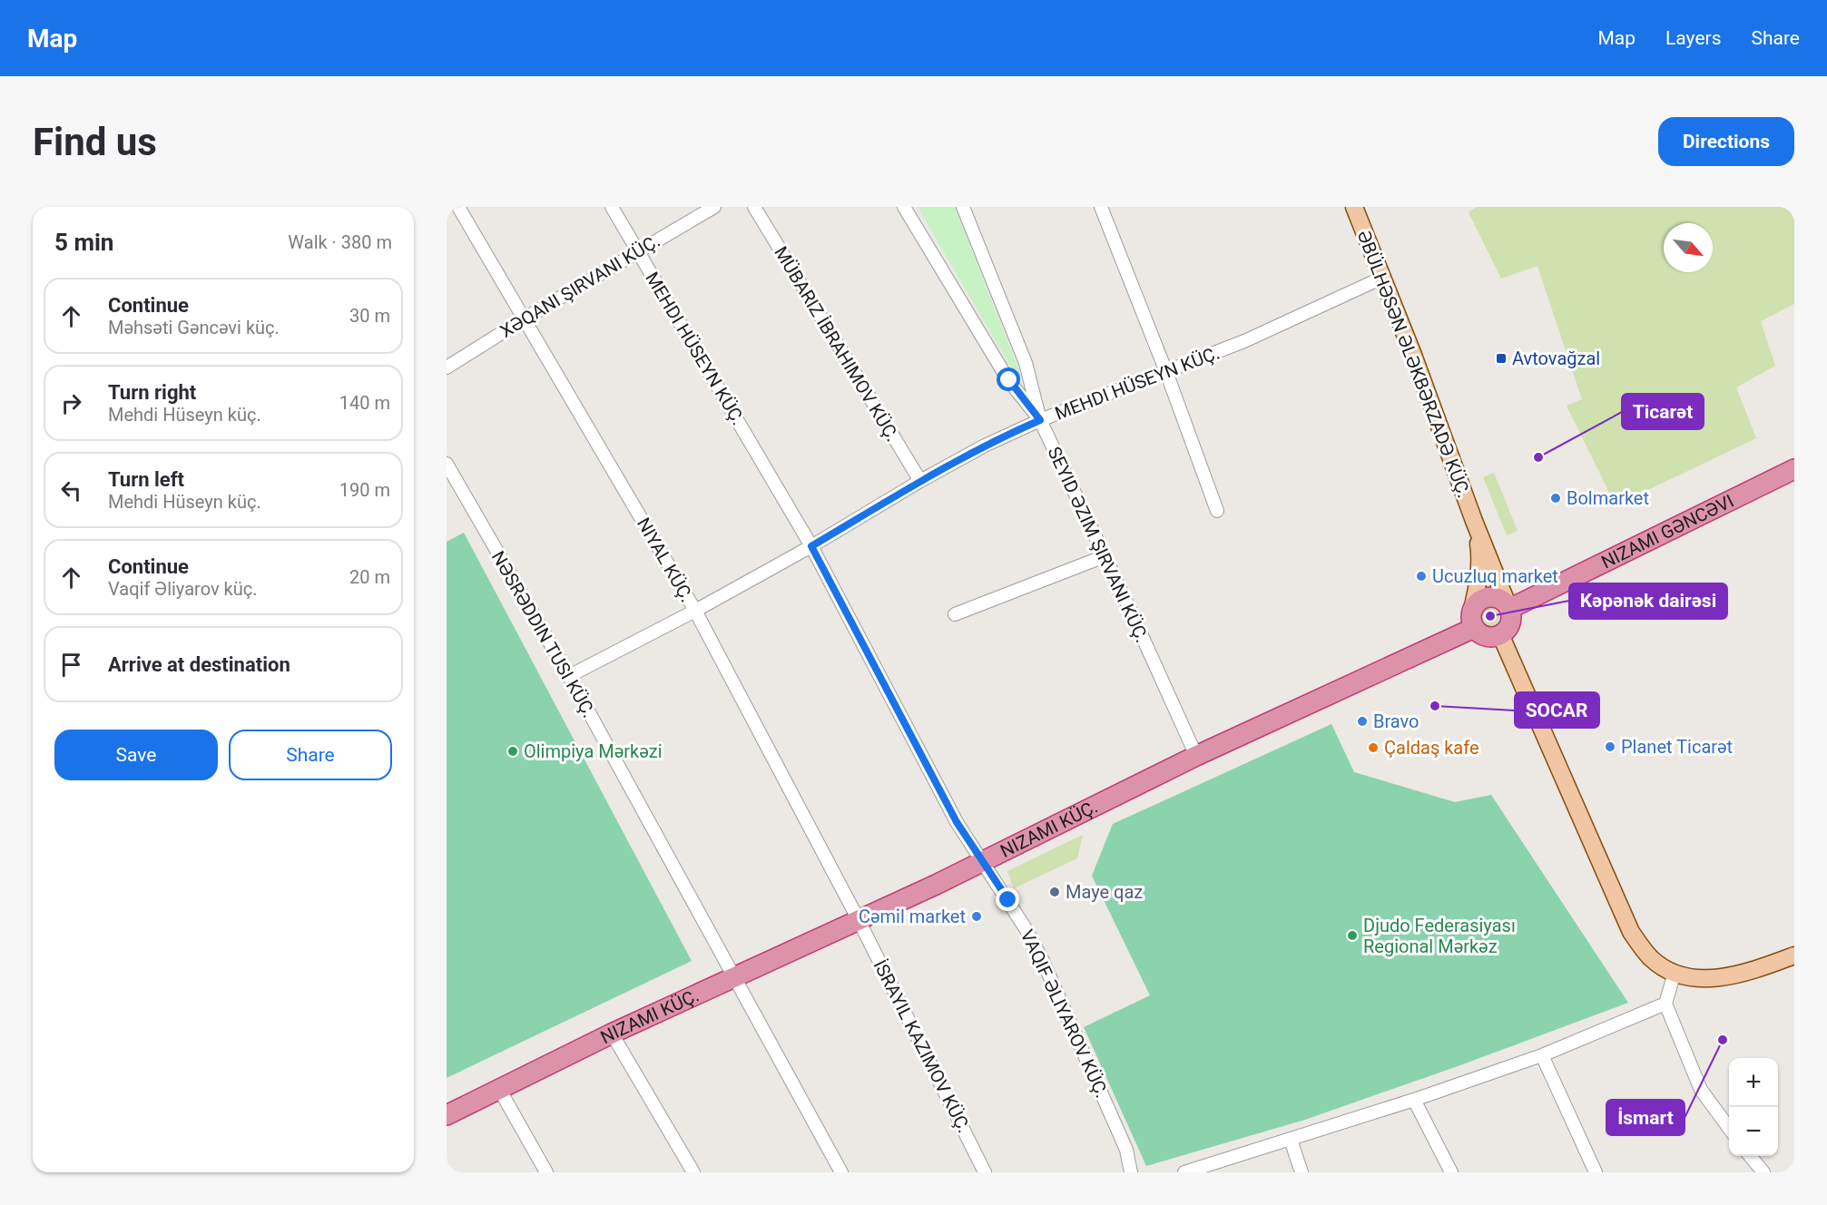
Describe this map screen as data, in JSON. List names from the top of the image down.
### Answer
{
  "streets": {
    "highway": ["NIZAMI GƏNCƏVI", "NIZAMI KÜÇ."],
    "main road": ["ƏBÜLHƏSƏN ƏLƏKBƏRZADƏ KÜÇ."],
    "street": [
      "XƏQANI ŞIRVANI KÜÇ.",
      "MÜBARIZ İBRAHIMOV KÜÇ.",
      "MEHDI HÜSEYN KÜÇ.",
      "SEYID ƏZIM ŞIRVANI KÜÇ.",
      "NIYAL KÜÇ.",
      "NƏSRƏDDIN TUSI KÜÇ.",
      "VAQIF ƏLIYAROV KÜÇ."
    ]
  },
  "crossings": [
    ["XƏQANI ŞIRVANI KÜÇ.", "MEHDI HÜSEYN KÜÇ."],
    ["XƏQANI ŞIRVANI KÜÇ.", "NIYAL KÜÇ."],
    ["MÜBARIZ İBRAHIMOV KÜÇ.", "MEHDI HÜSEYN KÜÇ."],
    ["MEHDI HÜSEYN KÜÇ.", "ƏBÜLHƏSƏN ƏLƏKBƏRZADƏ KÜÇ."],
    ["MEHDI HÜSEYN KÜÇ.", "SEYID ƏZIM ŞIRVANI KÜÇ."],
    ["MEHDI HÜSEYN KÜÇ.", "NIYAL KÜÇ."],
    ["MEHDI HÜSEYN KÜÇ.", "NƏSRƏDDIN TUSI KÜÇ."],
    ["MEHDI HÜSEYN KÜÇ.", "NIZAMI KÜÇ."],
    ["MEHDI HÜSEYN KÜÇ.", "VAQIF ƏLIYAROV KÜÇ."],
    ["NIZAMI GƏNCƏVI", "NIZAMI KÜÇ."],
    ["SEYID ƏZIM ŞIRVANI KÜÇ.", "NIZAMI KÜÇ."],
    ["NIYAL KÜÇ.", "NIZAMI KÜÇ."],
    ["NƏSRƏDDIN TUSI KÜÇ.", "NIZAMI KÜÇ."],
    ["NIZAMI KÜÇ.", "VAQIF ƏLIYAROV KÜÇ."]
  ],
  "places": {
    "transit": ["Avtovağzal"],
    "other": [
      "Ticarət",
      "Bolmarket",
      "Ucuzluq market",
      "Kəpənək dairəsi",
      "SOCAR",
      "Bravo",
      "Planet Ticarət",
      "Çaldaş kafe",
      "Olimpiya Mərkəzi",
      "Maye qaz",
      "Cəmil market",
      "Djudo Federasiyası Regional Mərkəz",
      "İsmart"
    ]
  },
  "north": "bottom right",
  "page": {
    "header": "Map",
    "nav": ["Map", "Layers", "Share"],
    "buttons": [
      "Directions",
      ["Save", "Share"]
    ],
    "title": "Find us",
    "heading": ["5 min", "Walk · 380 m"],
    "list": [
      ["Continue", "Məhsəti Gəncəvi küç.", "30 m"],
      ["Turn right", "Mehdi Hüseyn küç.", "140 m"],
      ["Turn left", "Mehdi Hüseyn küç.", "190 m"],
      ["Continue", "Vaqif Əliyarov küç.", "20 m"],
      "Arrive at destination"
    ],
    "map_buttons": ["+", "−"]
  }
}
